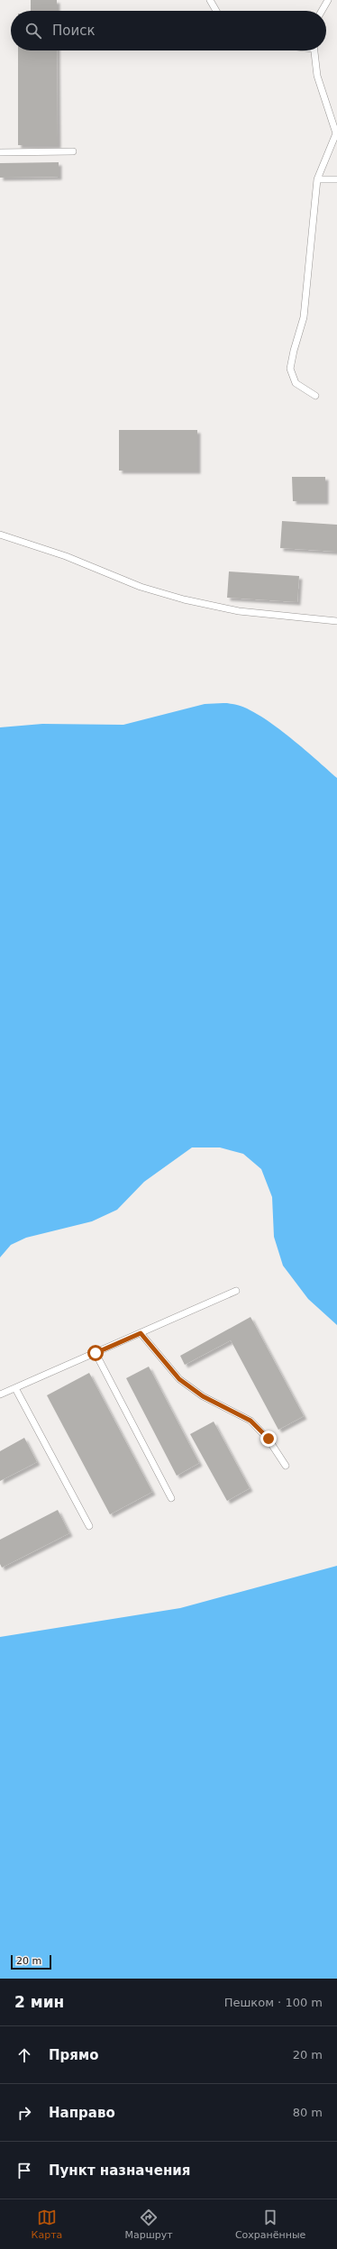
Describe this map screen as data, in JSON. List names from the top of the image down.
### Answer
{
  "scale_bar": "20 m",
  "page": {
    "search": "Поиск",
    "scale": "20 m",
    "heading": ["2 мин", "Пешком · 100 m"],
    "list": [
      ["Прямо", "20 m"],
      ["Направо", "80 m"],
      "Пункт назначения"
    ],
    "nav": ["Карта", "Маршрут", "Сохранённые"]
  }
}
